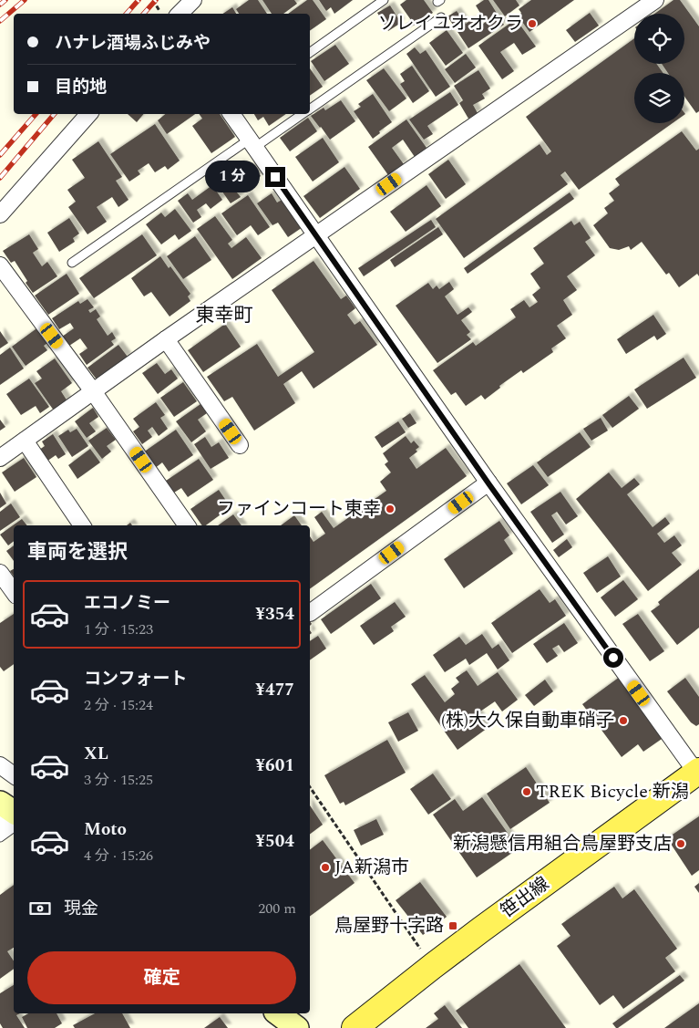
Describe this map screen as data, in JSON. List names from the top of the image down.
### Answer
{
  "streets": {
    "main road": ["笹出線"]
  },
  "districts": ["東幸町"],
  "places": {
    "other": [
      "ソレイユオオクラ",
      "ファインコート東幸",
      "(株)大久保自動車硝子",
      "TREK Bicycle 新潟",
      "新潟懸信用組合鳥屋野支店",
      "JA新潟市"
    ],
    "transit": ["鳥屋野十字路"]
  },
  "page": {
    "banner": ["ハナレ酒場ふじみや", "目的地"],
    "bubble": "1 分",
    "heading": "車両を選択",
    "list": [
      {
        "name": "エコノミー",
        "note": "1 分 · 15:23",
        "value": "¥354"
      },
      {
        "name": "コンフォート",
        "note": "2 分 · 15:24",
        "value": "¥477"
      },
      {
        "name": "XL",
        "note": "3 分 · 15:25",
        "value": "¥601"
      },
      {
        "name": "Moto",
        "note": "4 分 · 15:26",
        "value": "¥504"
      }
    ],
    "pay": ["現金", "200 m"],
    "buttons": "確定"
  }
}
